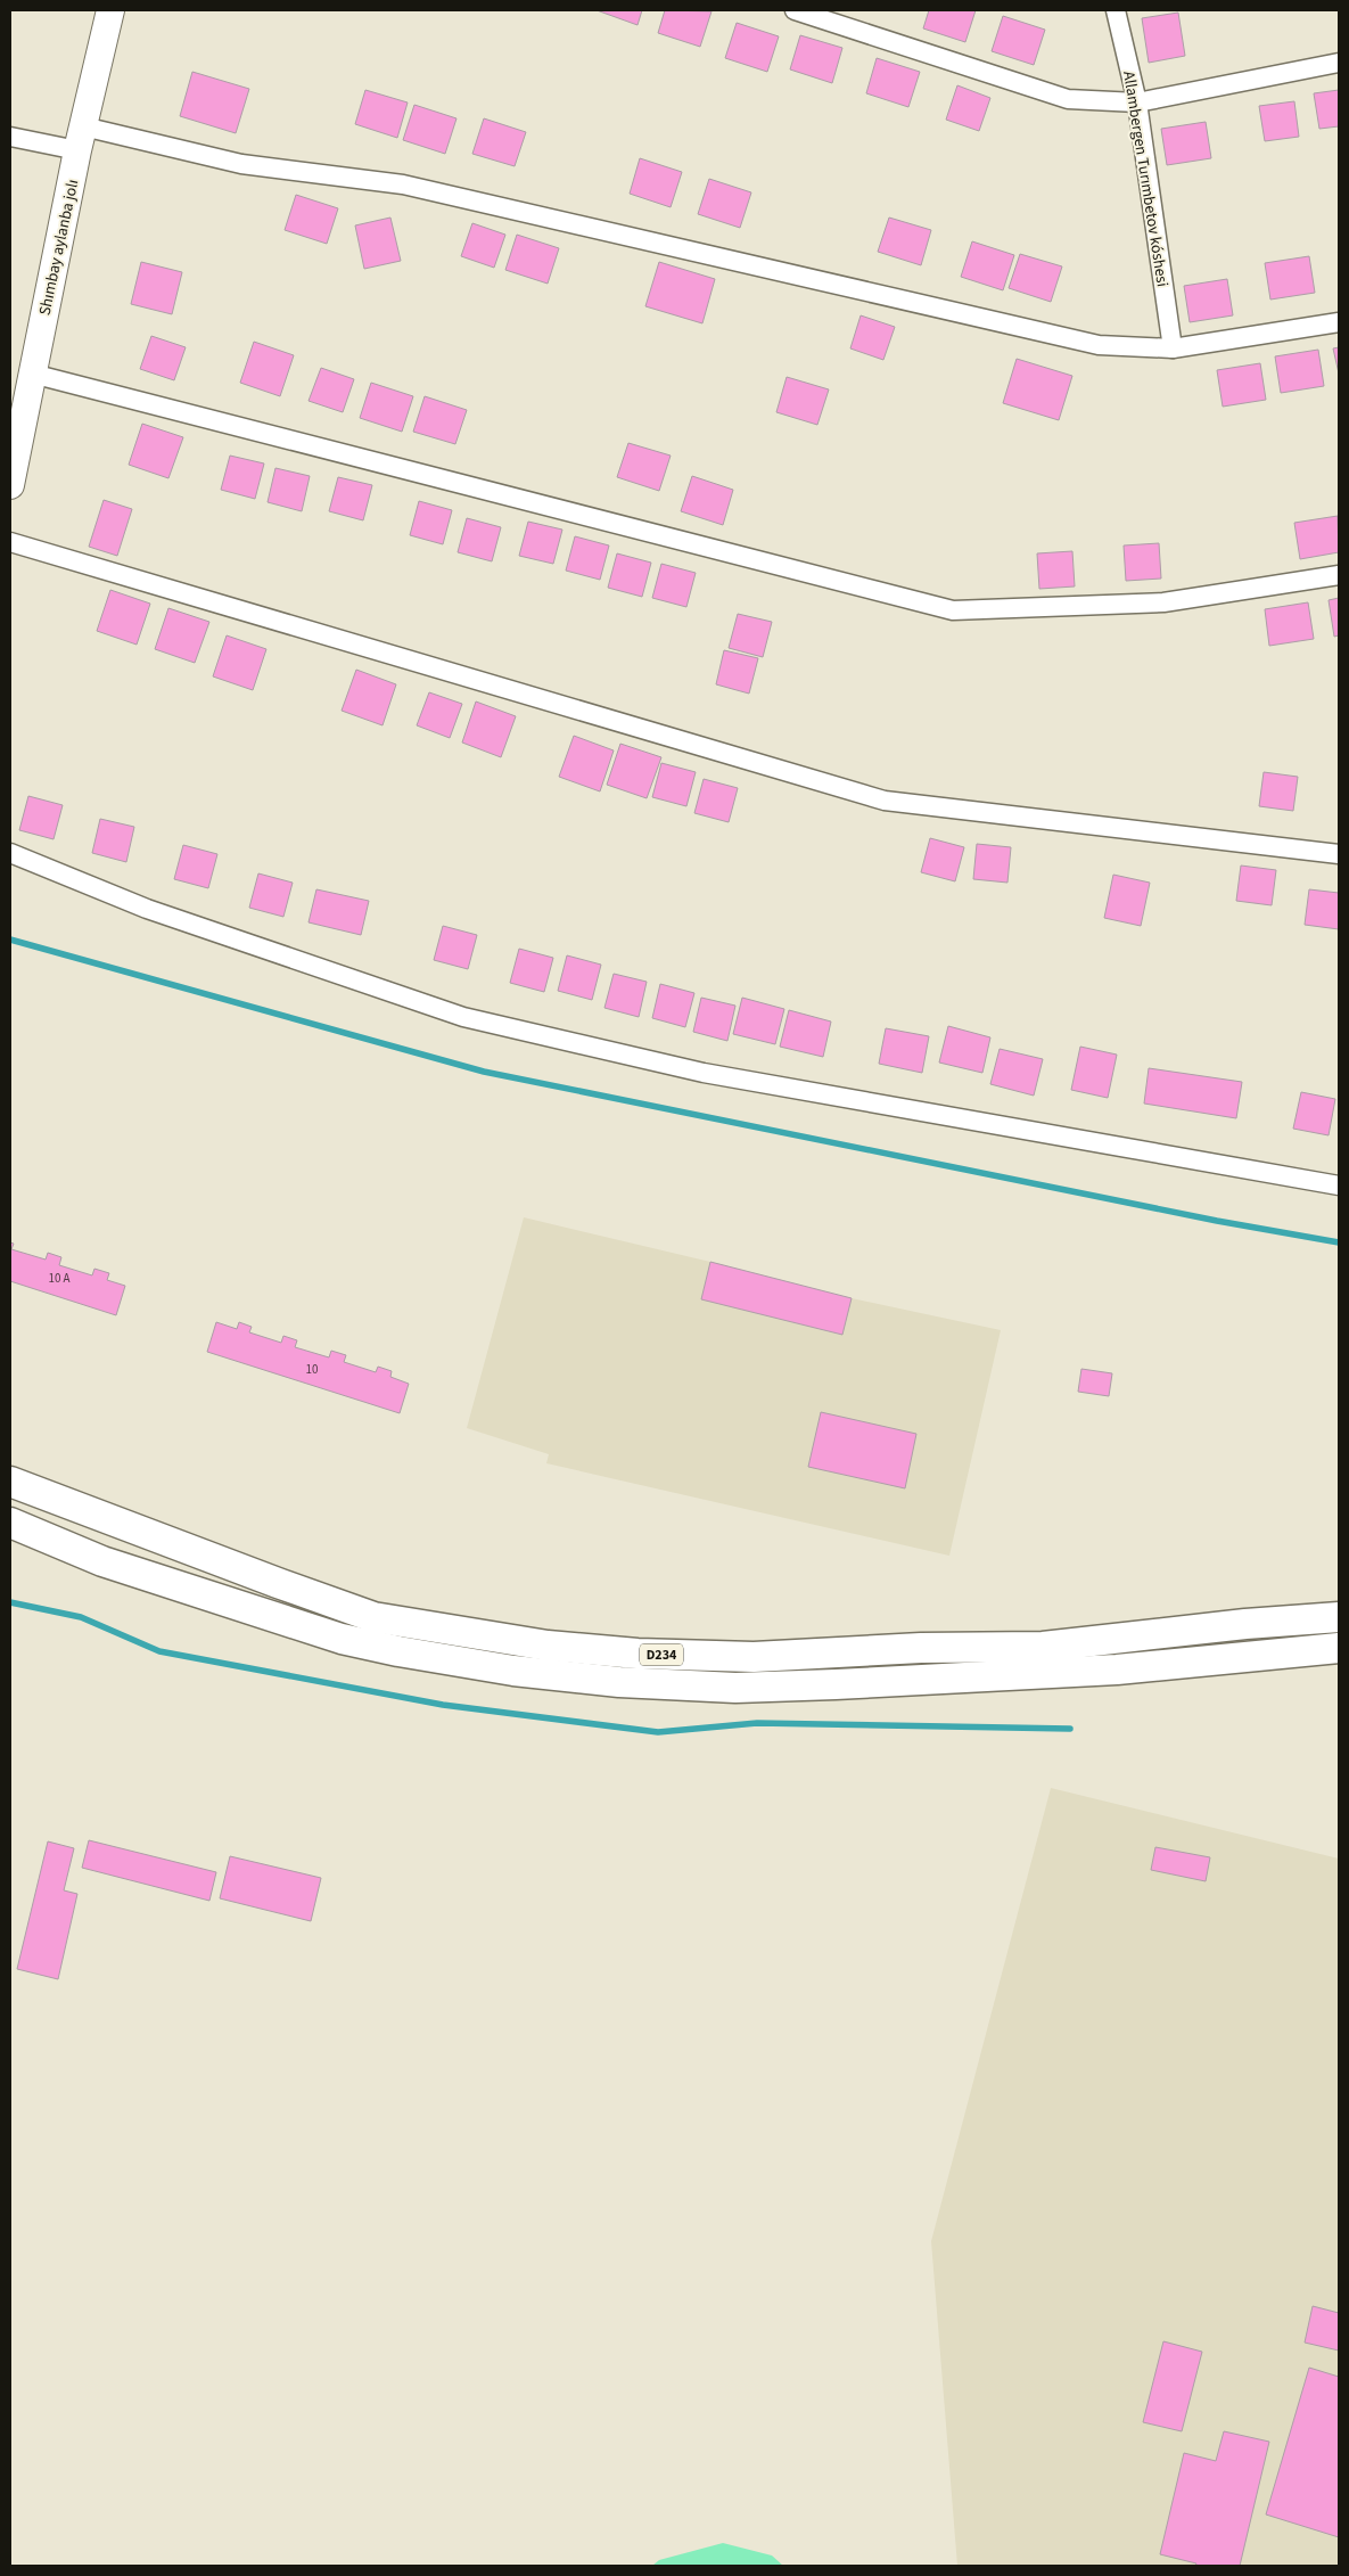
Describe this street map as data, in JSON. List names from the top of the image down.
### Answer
{
  "streets": {
    "main road": ["Shımbay aylanba jolı", "D234"],
    "street": ["Allambergen Turımbetov kóshesi"]
  },
  "house_numbers": ["10 А", "10"]
}
